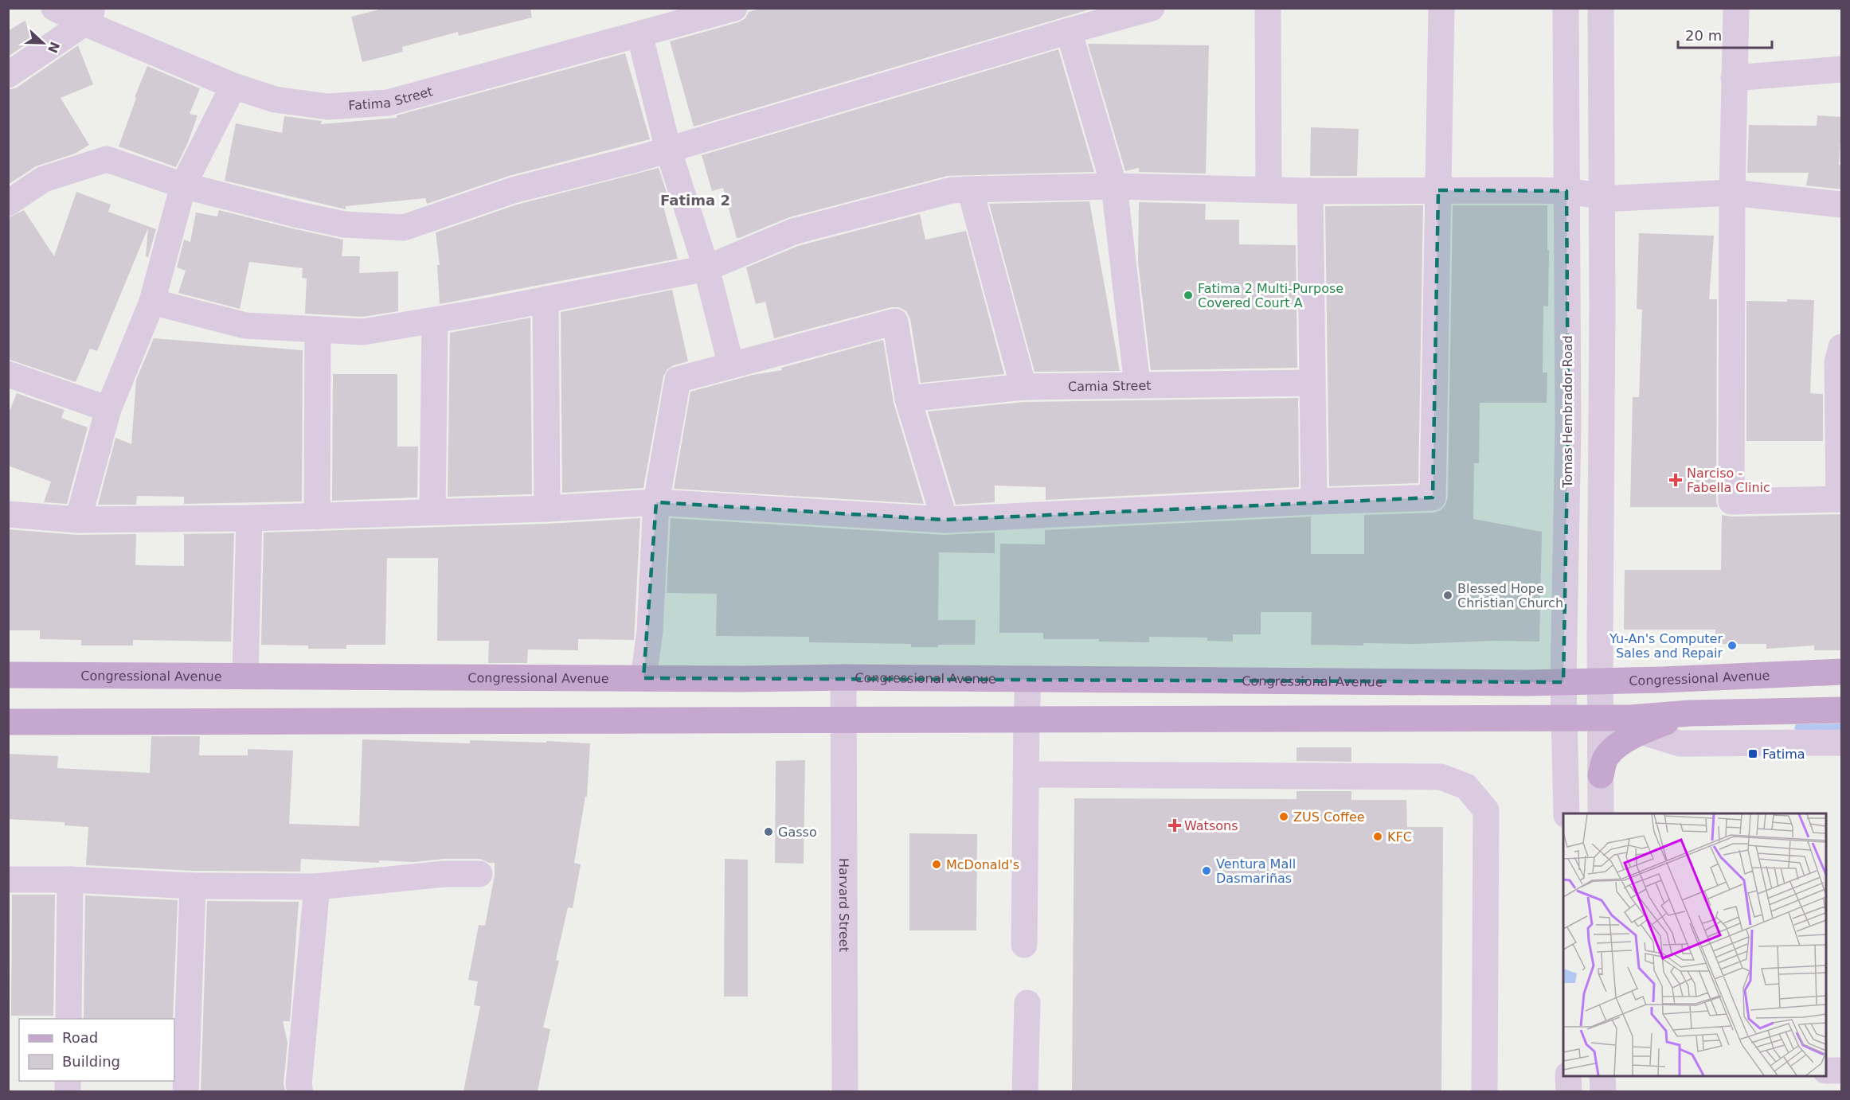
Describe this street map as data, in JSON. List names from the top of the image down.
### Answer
{
  "streets": {
    "main road": ["Congressional Avenue"],
    "street": [
      "Fatima Street",
      "Camia Street",
      "Tomas Hembrador Road",
      "Harvard Street"
    ]
  },
  "crossings": [
    ["Tomas Hembrador Road", "Congressional Avenue"],
    ["Congressional Avenue", "Harvard Street"]
  ],
  "districts": ["Fatima 2"],
  "places": {
    "other": [
      "Fatima 2 Multi-Purpose Covered Court A",
      "Blessed Hope Christian Church",
      "Yu-An's Computer Sales and Repair",
      "ZUS Coffee",
      "Gasso",
      "KFC",
      "McDonald's",
      "Ventura Mall Dasmariñas"
    ],
    "health": ["Narciso - Fabella Clinic", "Watsons"],
    "transit": ["Fatima"]
  },
  "legend": ["Road", "Building"],
  "scale_bar": "20 m",
  "north": "right"
}
